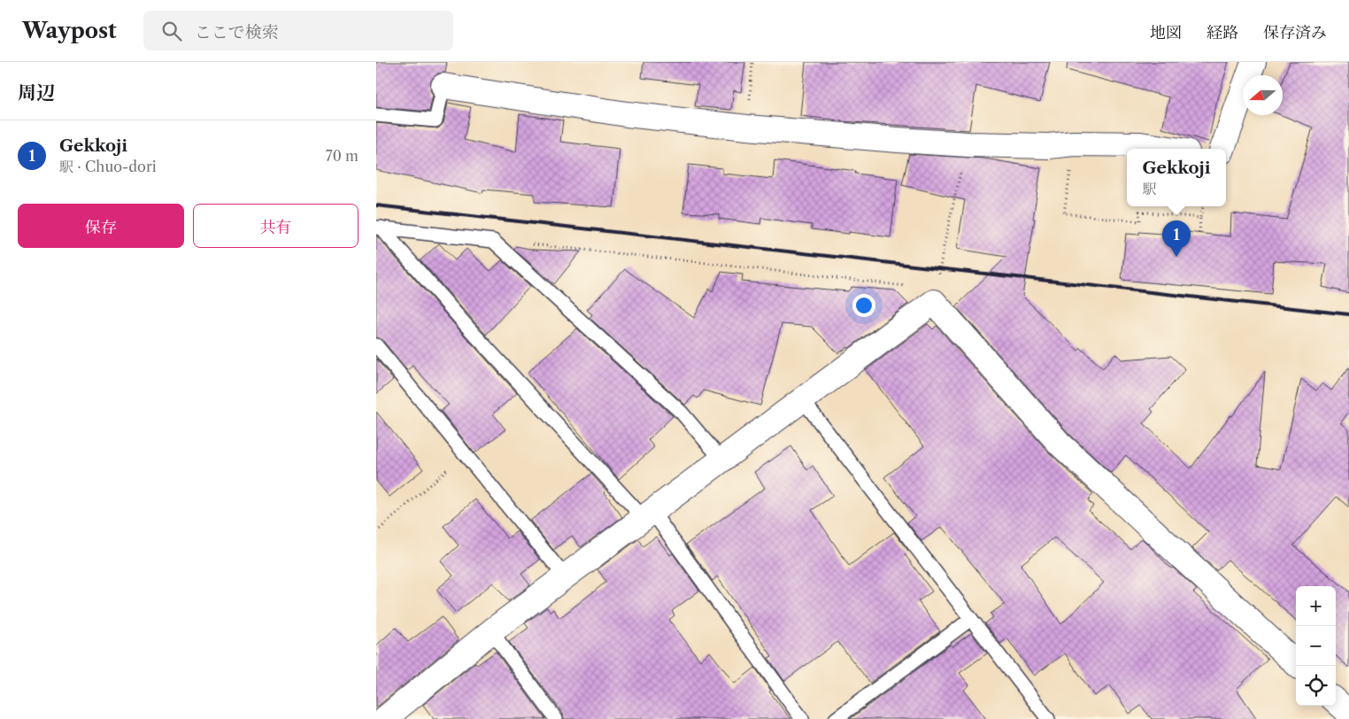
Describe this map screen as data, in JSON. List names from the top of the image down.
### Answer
{
  "north": "left",
  "page": {
    "header": "Waypost",
    "search": "ここで検索",
    "nav": ["地図", "経路", "保存済み"],
    "heading": "周辺",
    "list": [
      {
        "mark": "1",
        "name": "Gekkoji",
        "note": "駅 · Chuo-dori",
        "value": "70 m"
      }
    ],
    "popup": ["Gekkoji", "駅"],
    "buttons": ["保存", "共有"],
    "pins": "1",
    "map_buttons": ["+", "−"]
  }
}
